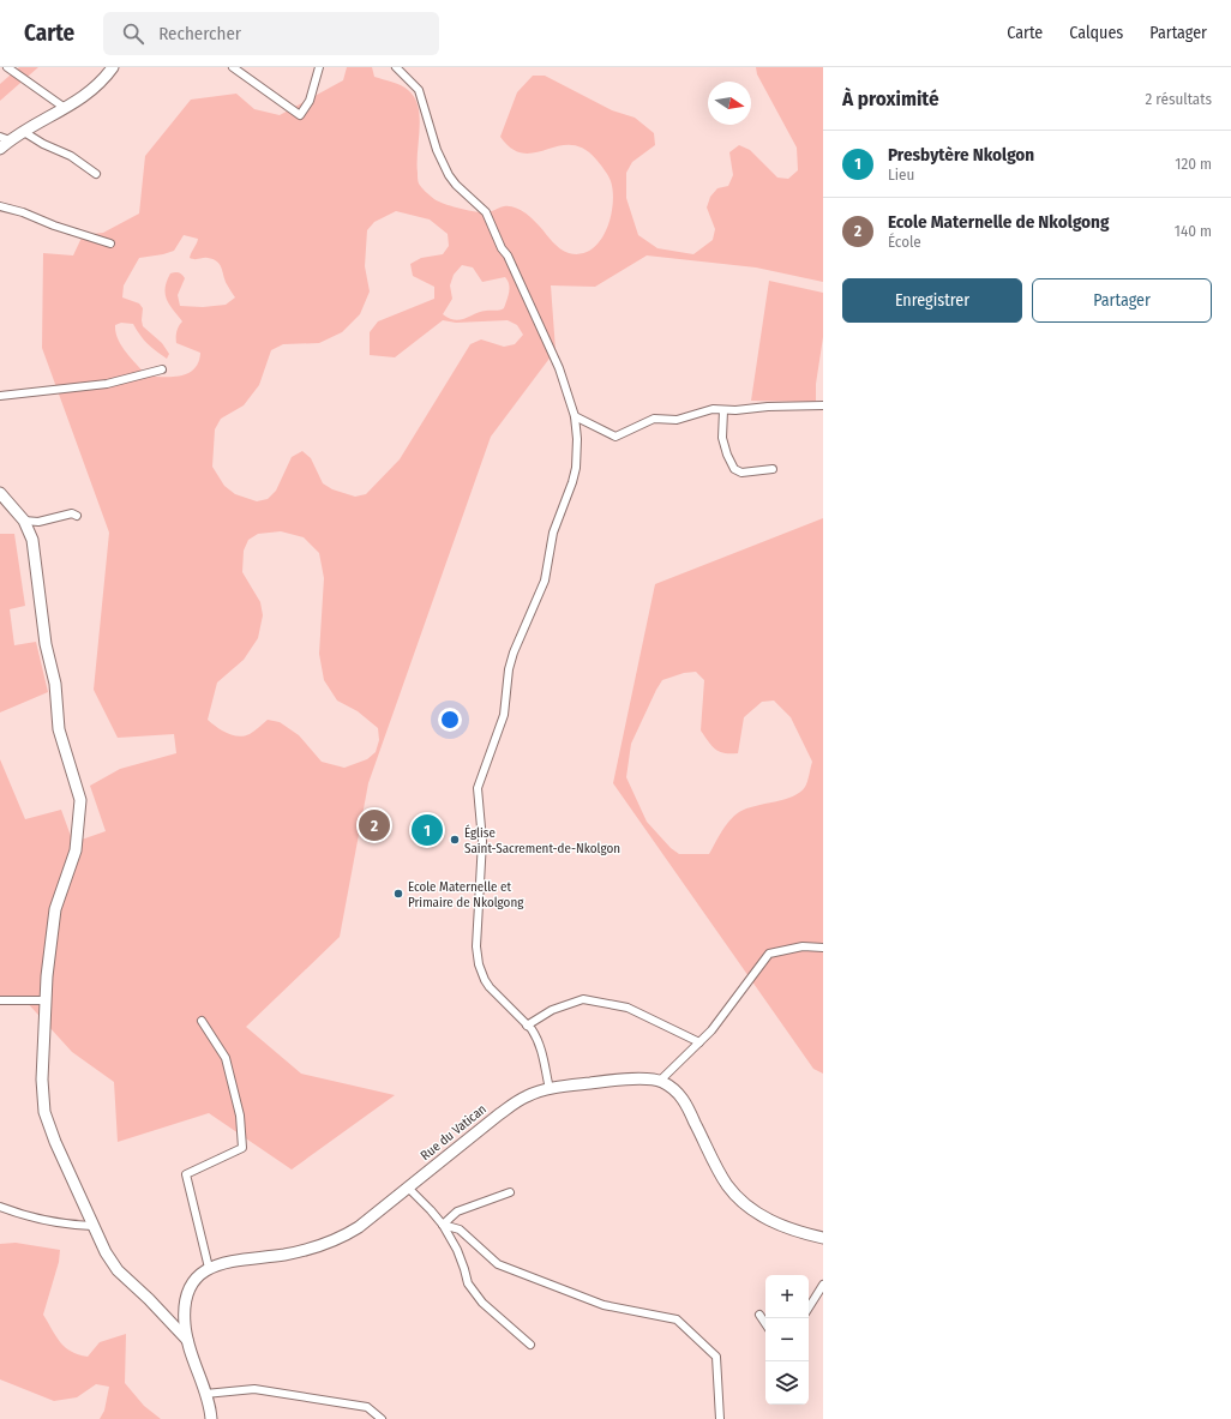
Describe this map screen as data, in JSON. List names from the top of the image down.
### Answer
{
  "streets": {
    "street": ["Rue du Vatican"]
  },
  "places": ["Église Saint-Sacrement-de-Nkolgon", "Ecole Maternelle et Primaire de Nkolgong"],
  "north": "right",
  "page": {
    "header": "Carte",
    "search": "Rechercher",
    "nav": ["Carte", "Calques", "Partager"],
    "heading": ["À proximité", "2 résultats"],
    "list": [
      {
        "mark": "1",
        "name": "Presbytère Nkolgon",
        "note": "Lieu",
        "value": "120 m"
      },
      {
        "mark": "2",
        "name": "Ecole Maternelle de Nkolgong",
        "note": "École",
        "value": "140 m"
      }
    ],
    "buttons": ["Enregistrer", "Partager"],
    "pins": ["2", "1"],
    "map_buttons": ["+", "−"]
  }
}
